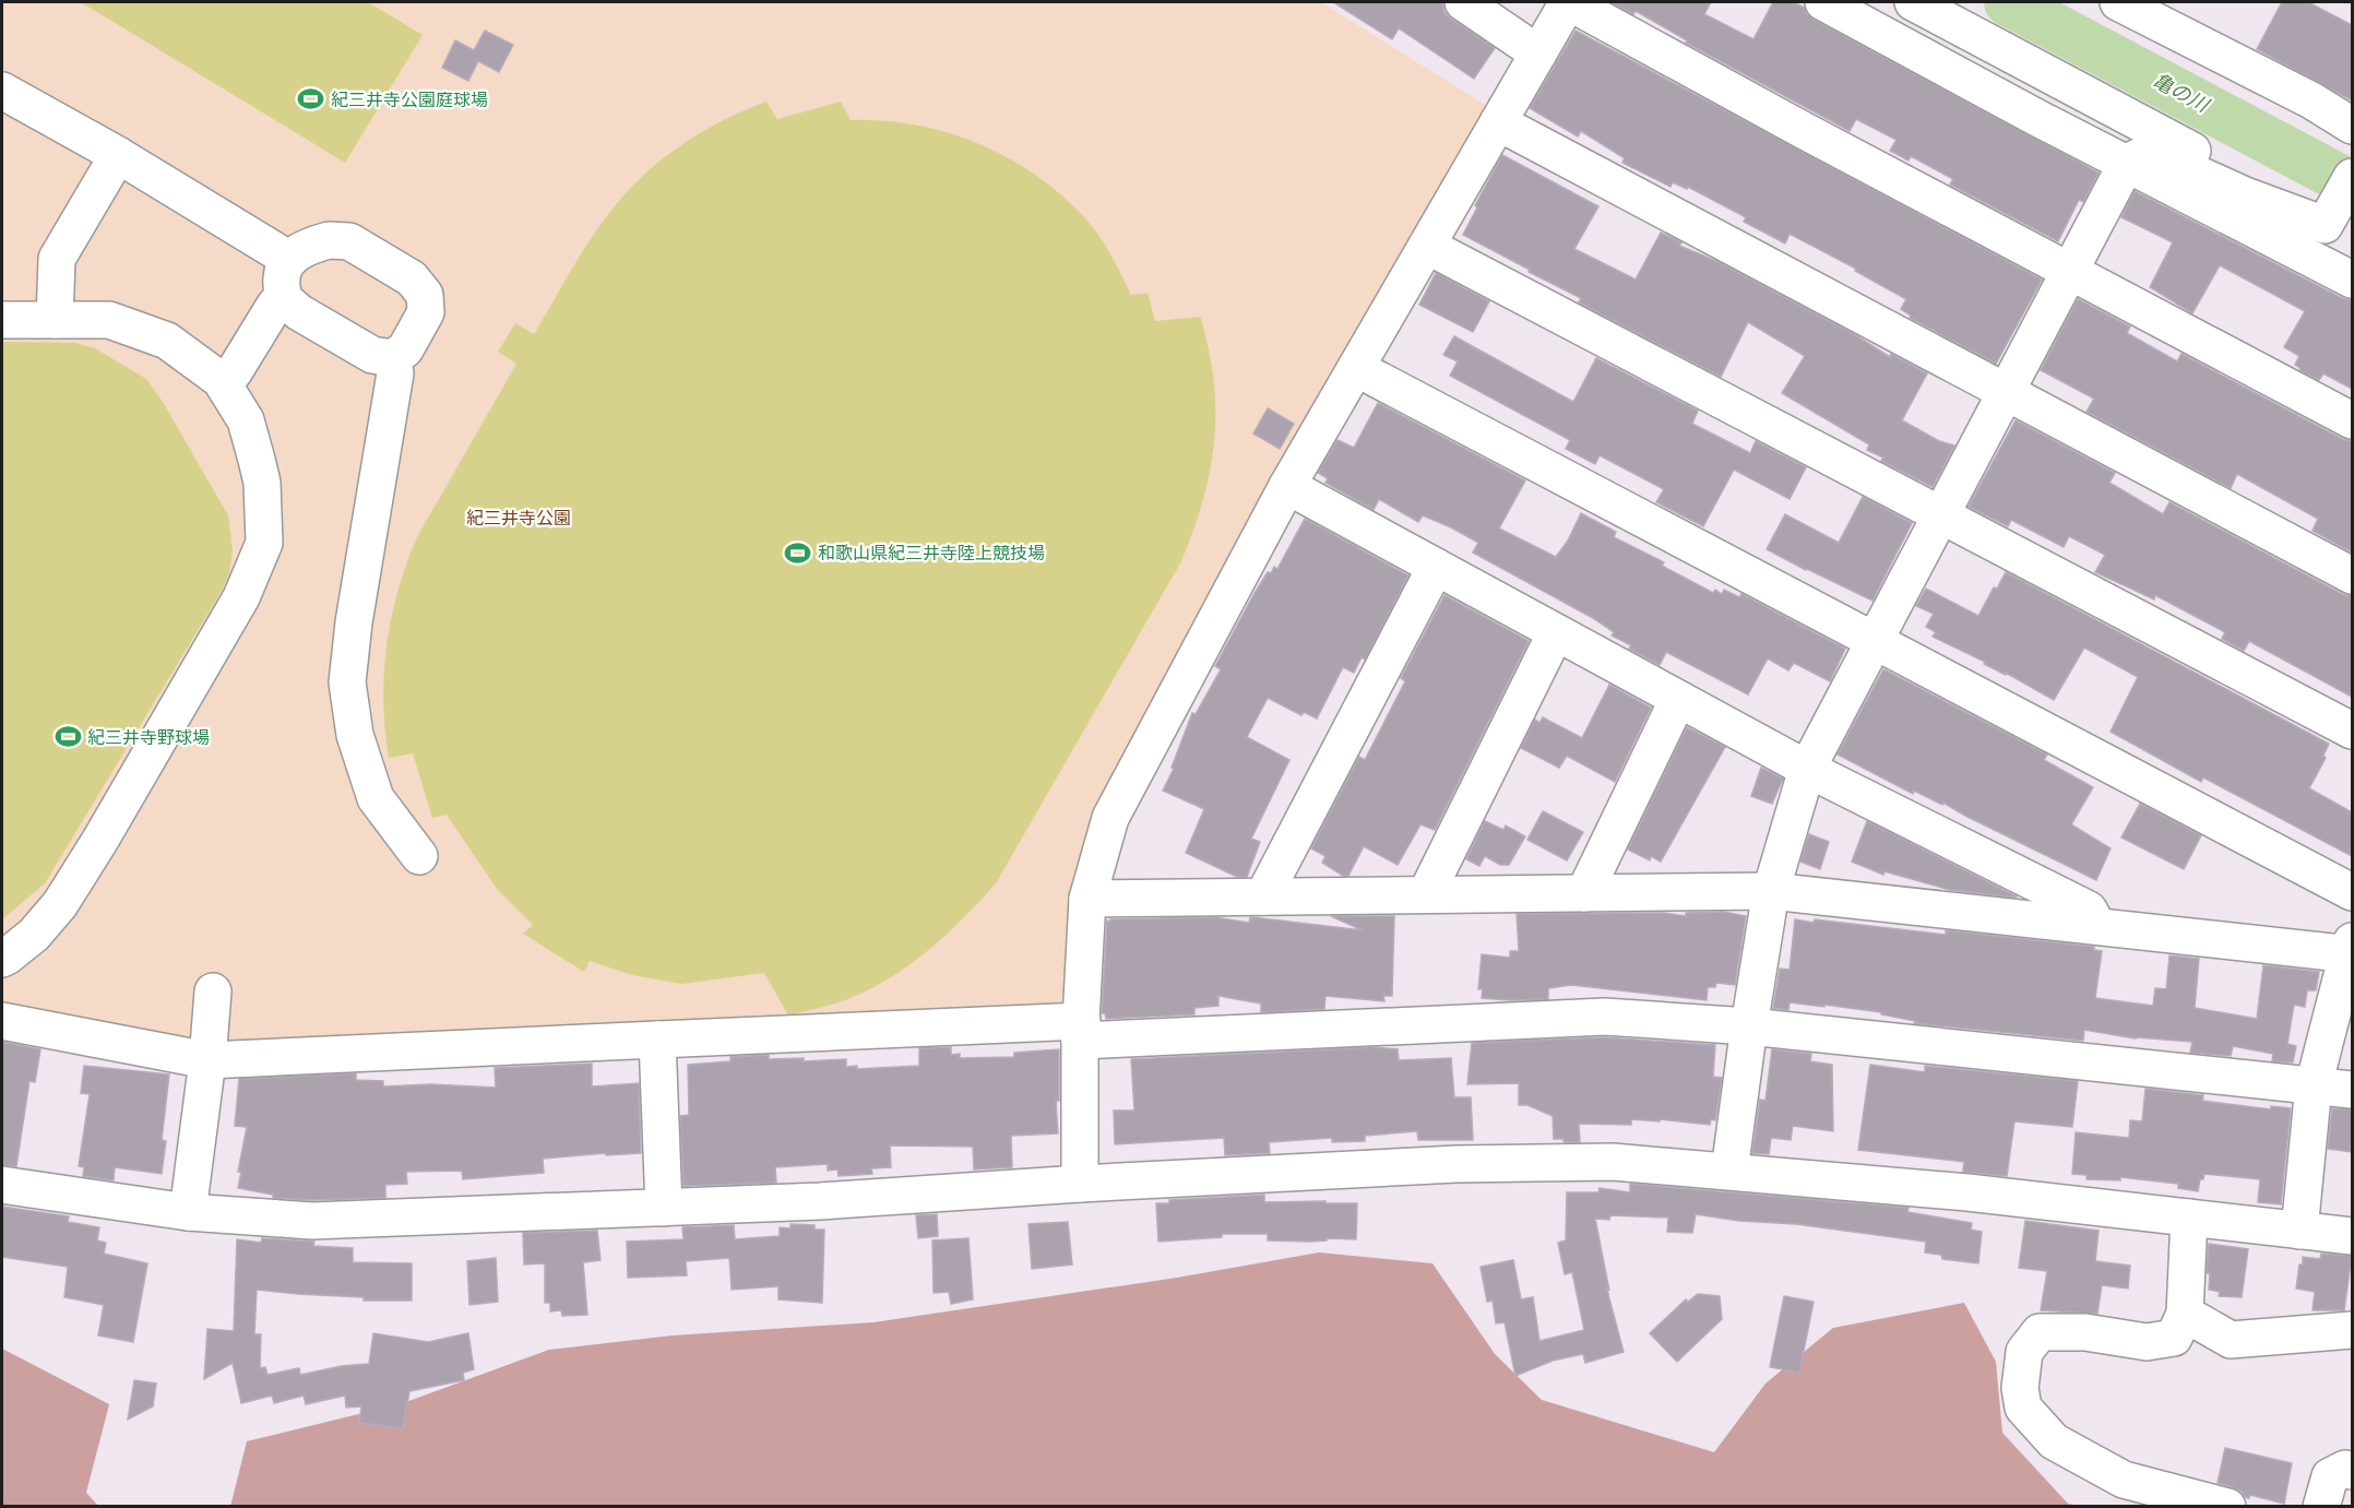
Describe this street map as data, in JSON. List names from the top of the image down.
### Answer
{
  "water": ["亀の川"],
  "parks": ["紀三井寺公園"],
  "places": {
    "sports": ["紀三井寺公園庭球場", "和歌山県紀三井寺陸上競技場", "紀三井寺野球場"]
  }
}
